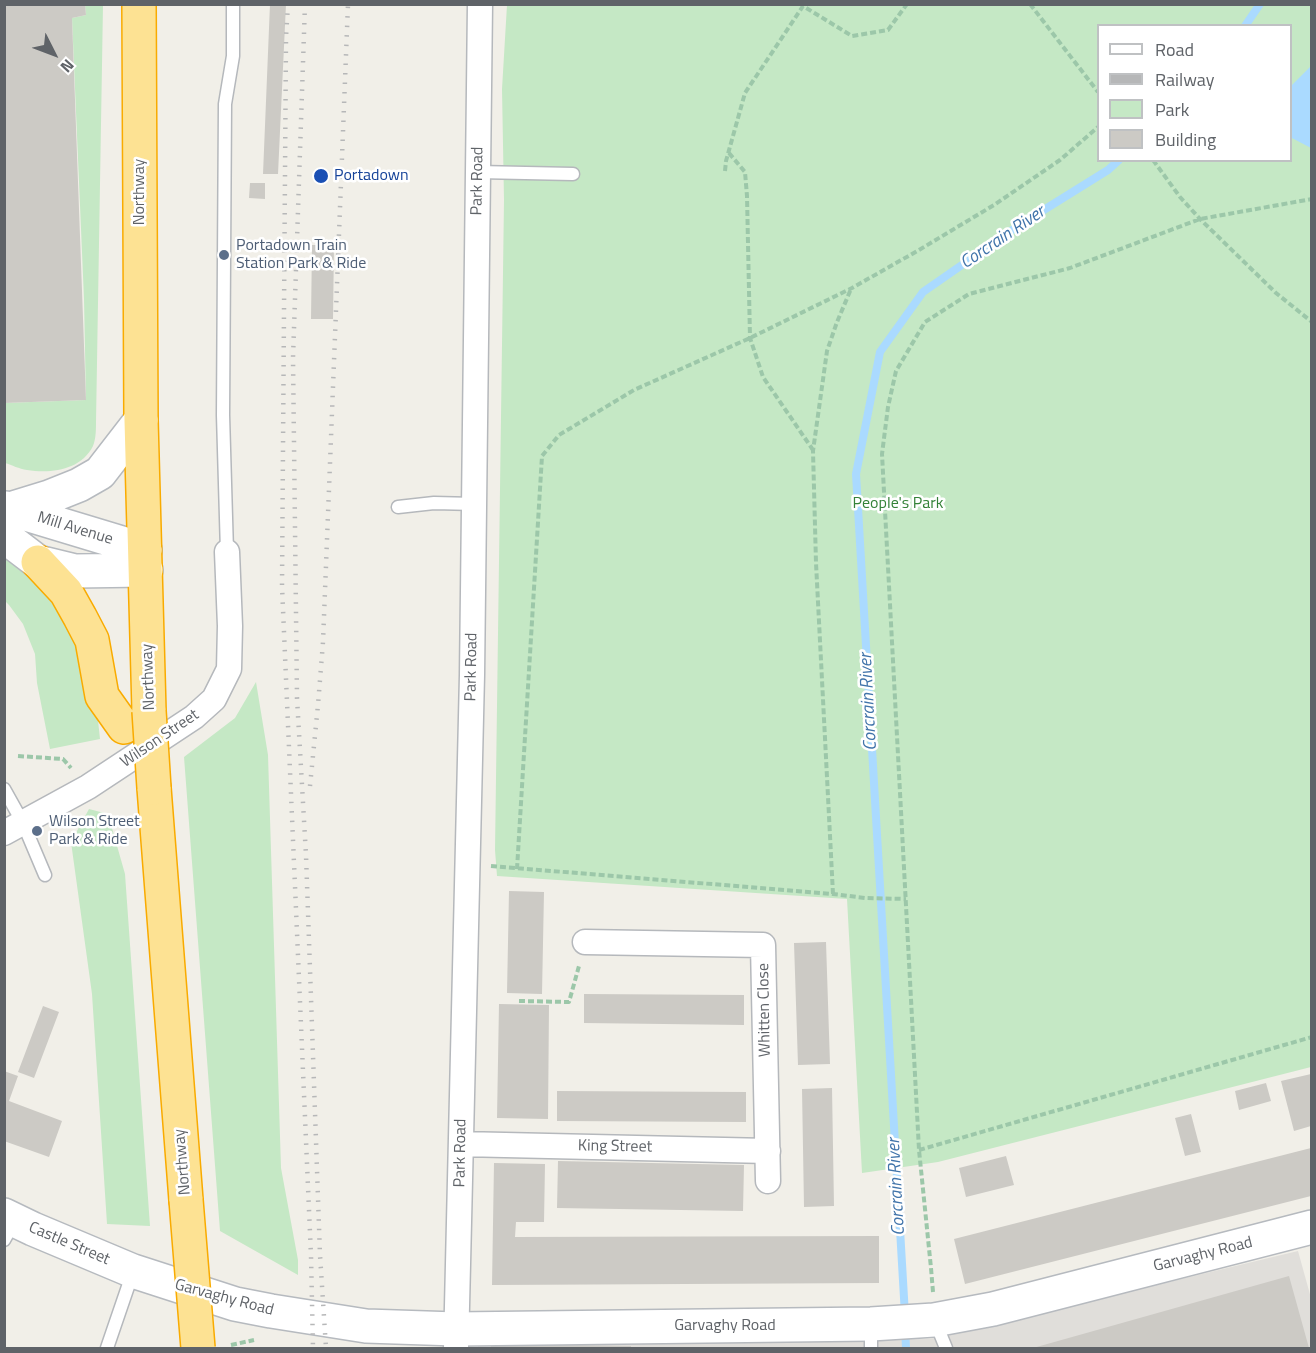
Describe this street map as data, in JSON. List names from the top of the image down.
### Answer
{
  "streets": {
    "highway": ["Northway"],
    "main road": ["Mill Avenue", "Castle Street", "Garvaghy Road"],
    "street": [
      "Park Road",
      "Wilson Street",
      "Whitten Close",
      "King Street"
    ]
  },
  "crossings": [
    ["Park Road", "King Street"],
    ["Park Road", "Garvaghy Road"],
    ["Northway", "Mill Avenue"],
    ["Whitten Close", "King Street"],
    ["Castle Street", "Garvaghy Road"]
  ],
  "water": ["Corcrain River"],
  "parks": ["People's Park"],
  "places": ["Portadown", "Portadown Train Station Park & Ride", "Wilson Street Park & Ride"],
  "legend": [
    "Road",
    "Railway",
    "Park",
    "Building"
  ],
  "north": "bottom right"
}
